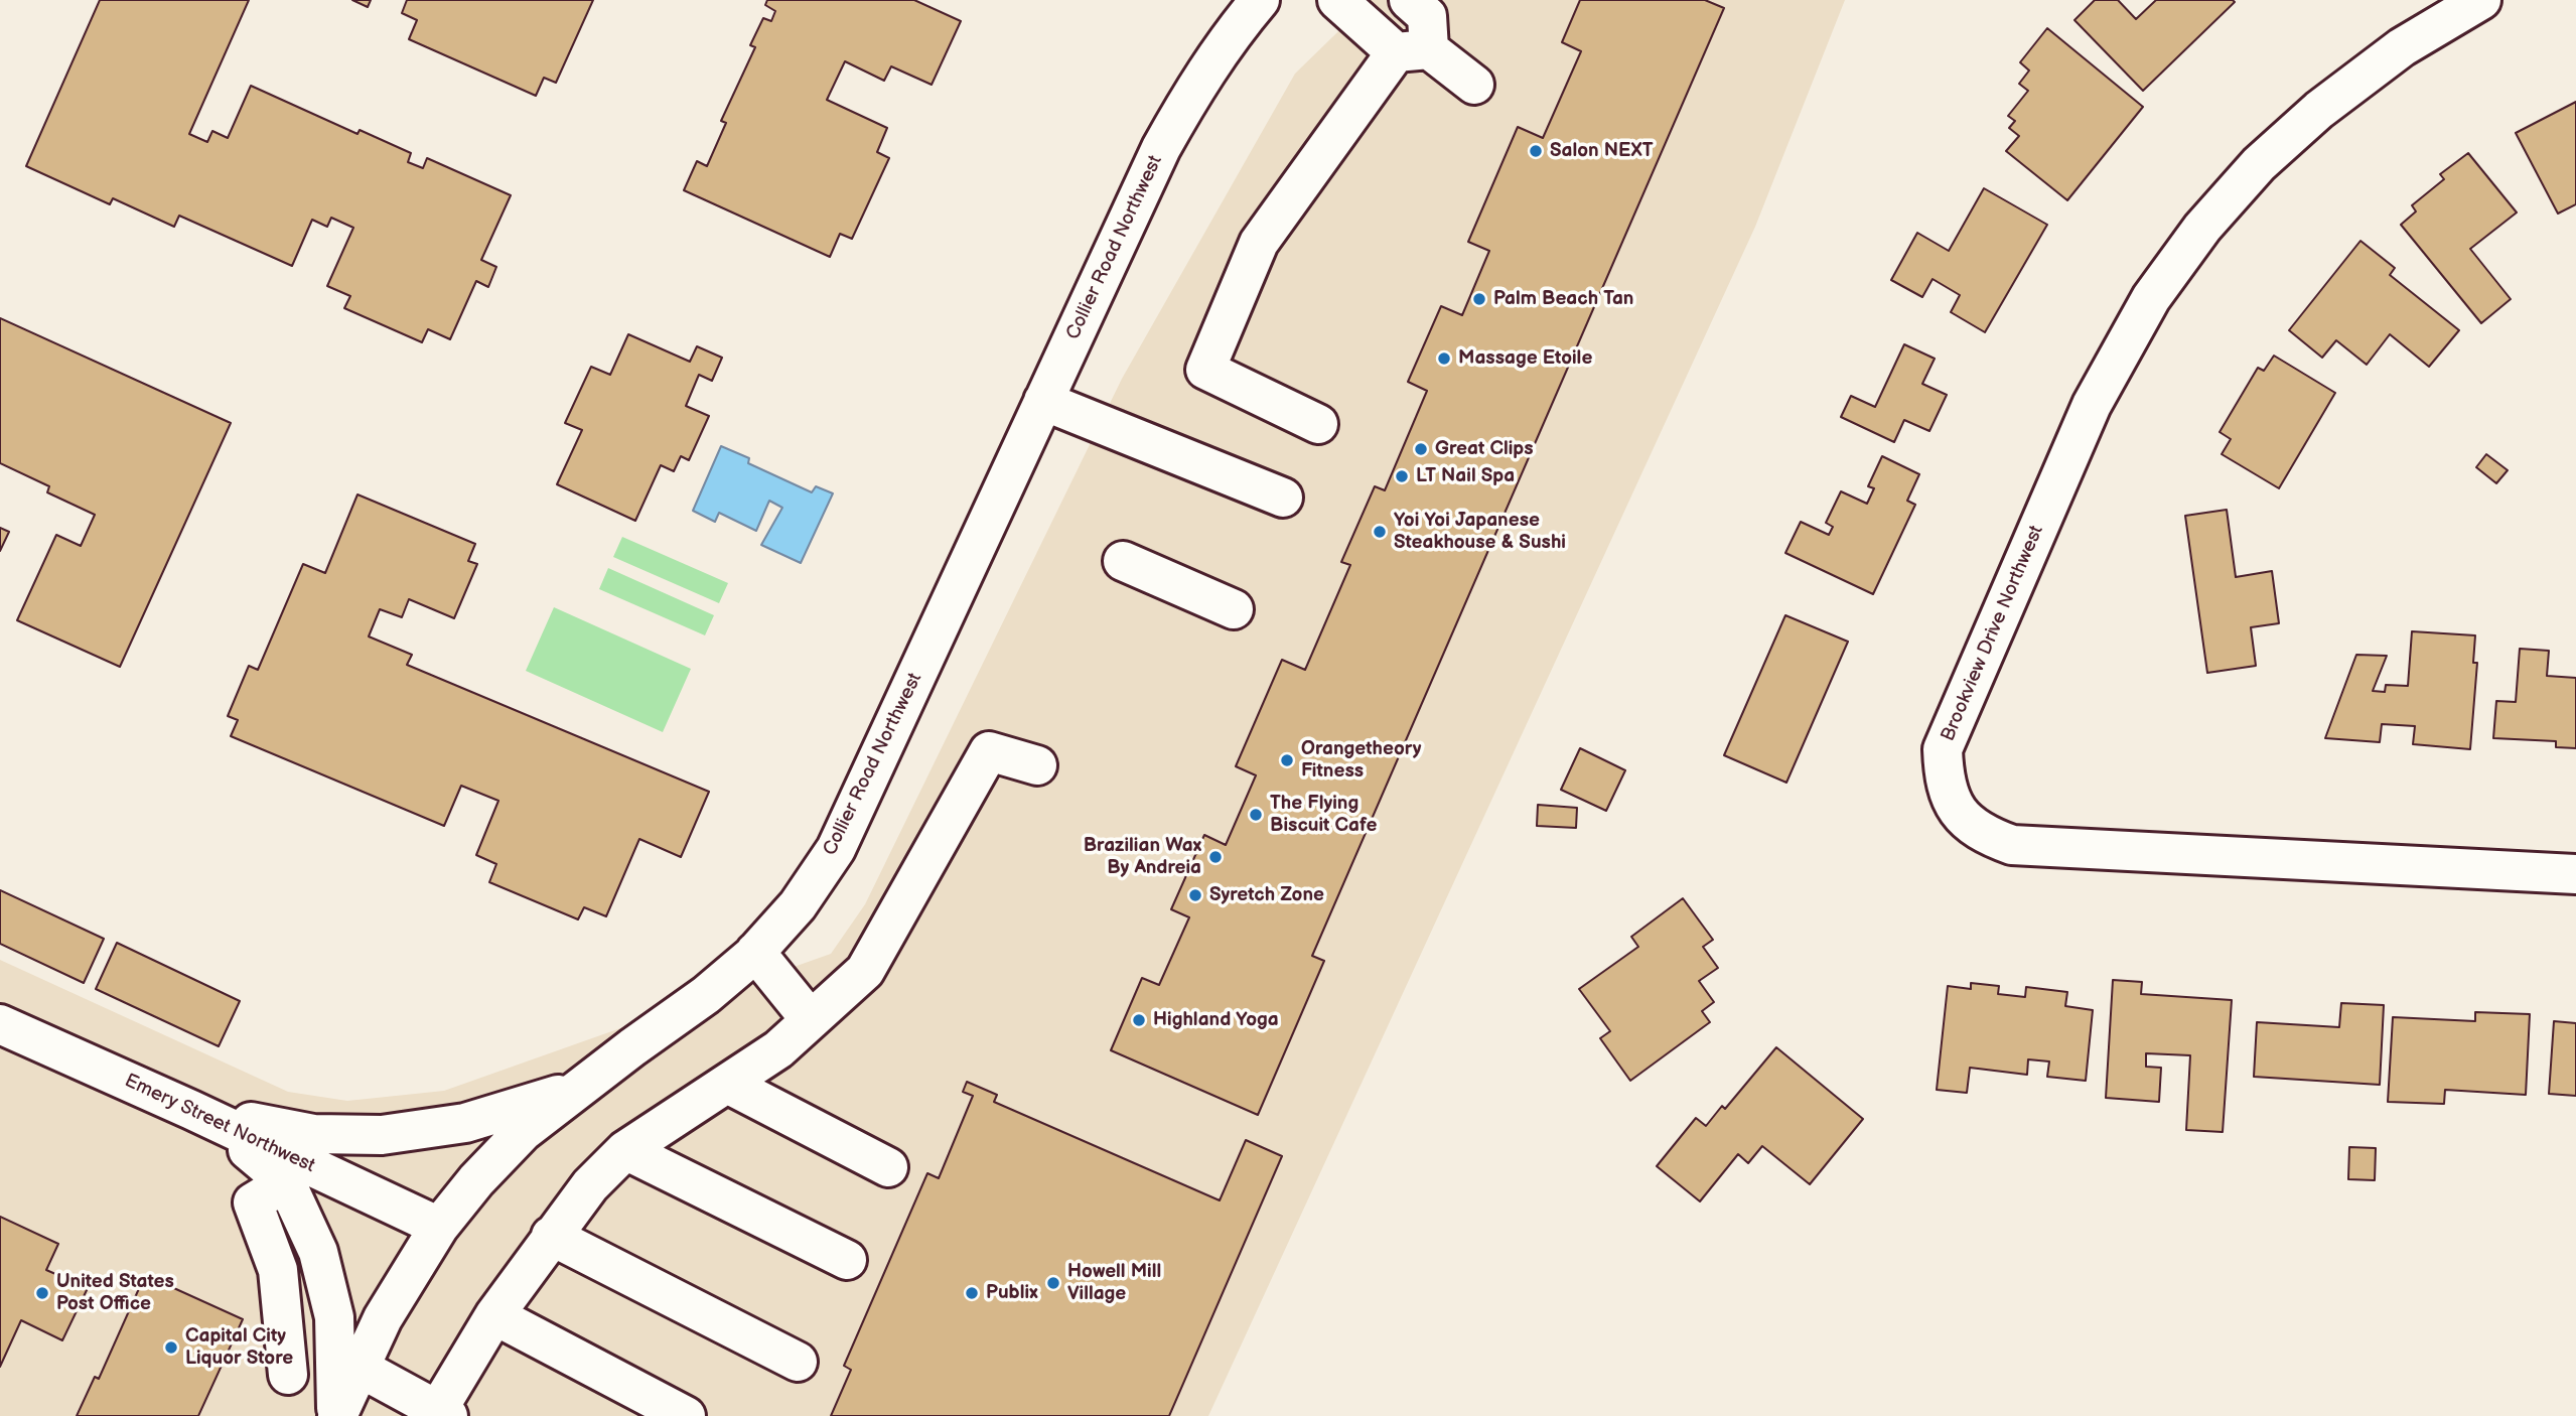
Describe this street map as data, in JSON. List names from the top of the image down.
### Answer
{
  "streets": {
    "street": ["Collier Road Northwest", "Brookview Drive Northwest", "Emery Street Northwest"]
  },
  "crossings": [
    ["Collier Road Northwest", "Emery Street Northwest"]
  ],
  "places": [
    "Salon NEXT",
    "Palm Beach Tan",
    "Massage Etoile",
    "Great Clips",
    "LT Nail Spa",
    "Yoi Yoi Japanese Steakhouse & Sushi",
    "Orangetheory Fitness",
    "The Flying Biscuit Cafe",
    "Brazilian Wax By Andreia",
    "Syretch Zone",
    "Highland Yoga",
    "Howell Mill Village",
    "United States Post Office",
    "Publix",
    "Capital City Liquor Store"
  ]
}
